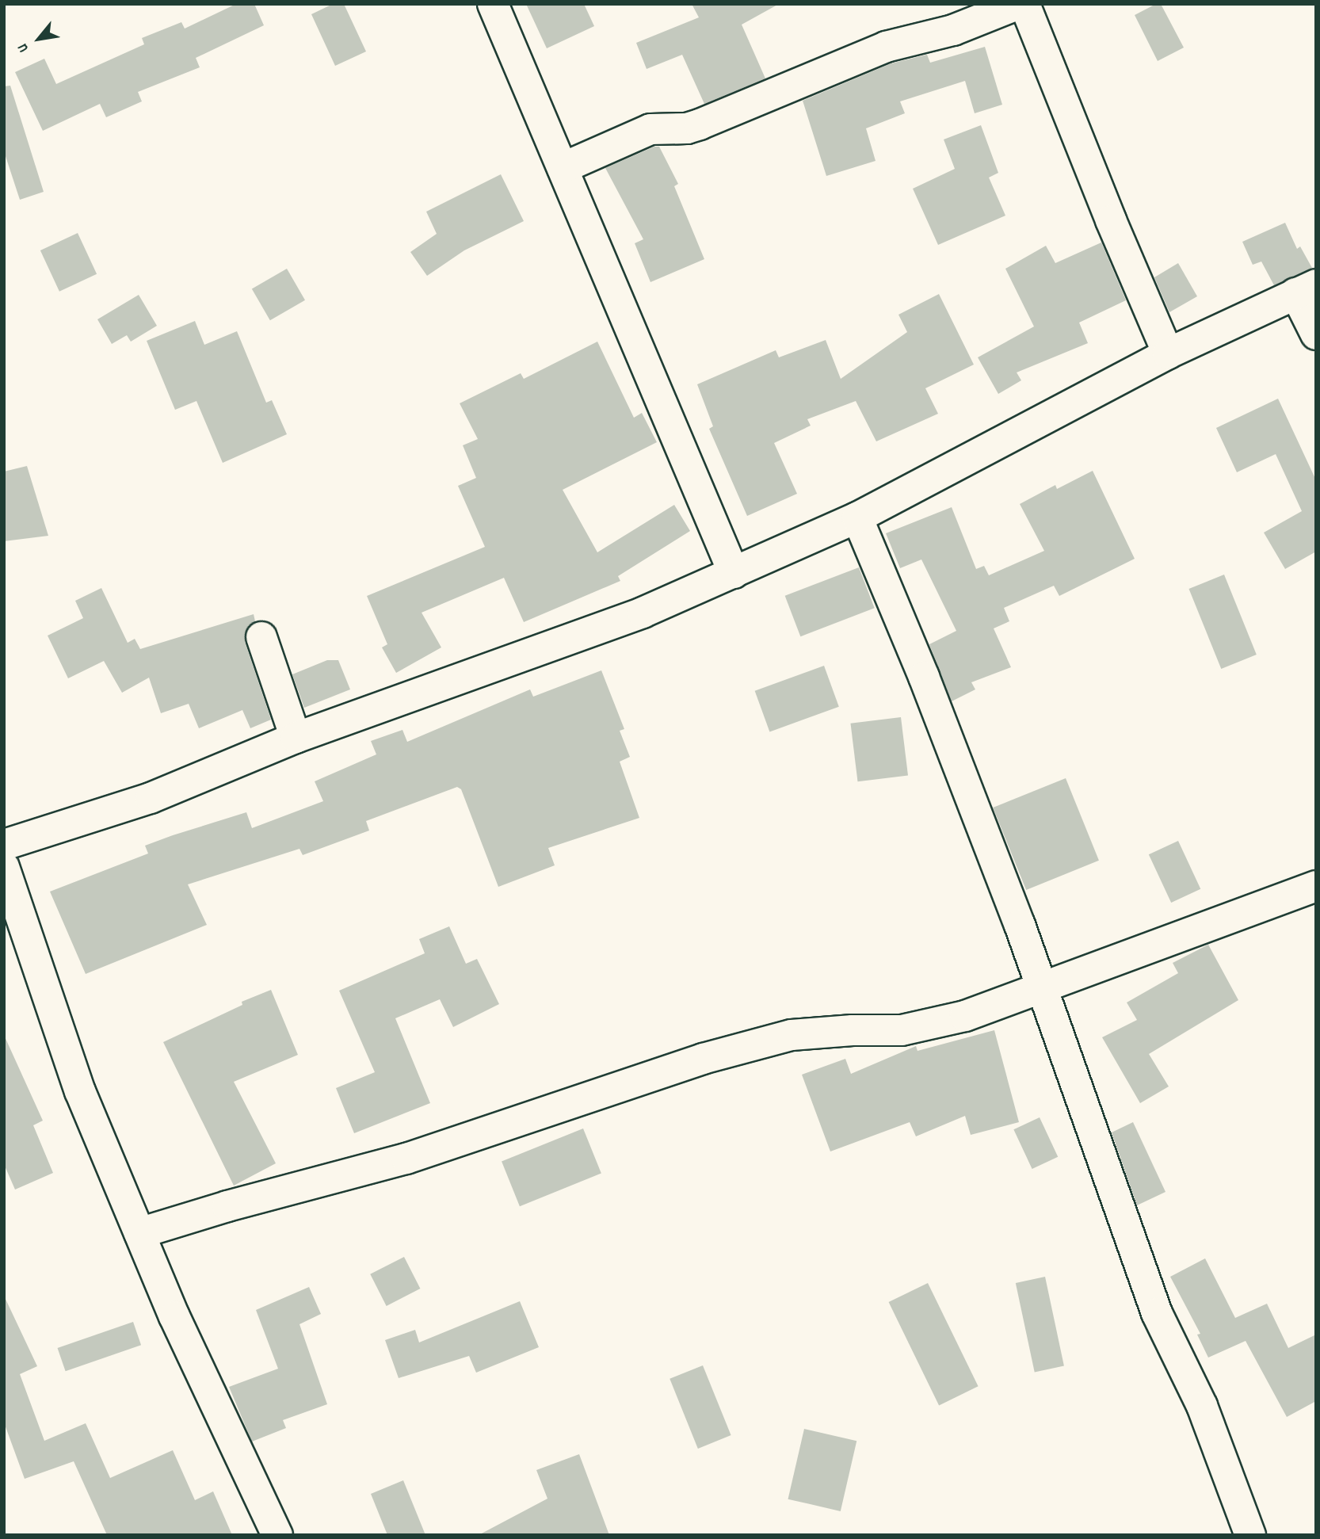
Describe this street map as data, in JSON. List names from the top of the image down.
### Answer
{
  "north": "bottom left"
}
